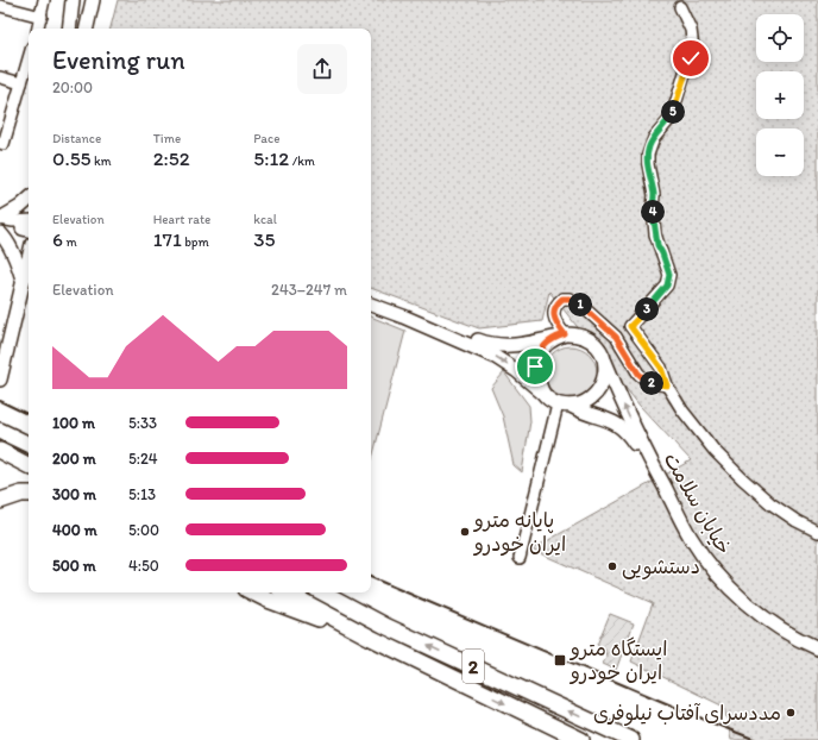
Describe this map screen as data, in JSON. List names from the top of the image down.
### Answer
{
  "streets": {
    "highway": ["2"],
    "main road": ["خیابان سلامت"]
  },
  "places": {
    "other": ["پایانه مترو ایران خودرو", "دستشویی", "مددسرای آفتاب نیلوفری"],
    "transit": ["ایستگاه مترو ایران خودرو"]
  },
  "page": {
    "map_buttons": ["+", "−"],
    "heading": ["Evening run", "20:00"],
    "pins": [
      "5",
      "4",
      "1",
      "3",
      "2"
    ],
    "stats": [
      ["Distance", "0.55 km"],
      ["Time", "2:52"],
      ["Pace", "5:12 /km"],
      ["Elevation", "6 m"],
      ["Heart rate", "171 bpm"],
      ["kcal", "35"]
    ],
    "chart": ["Elevation", "243–247 m"],
    "list": [
      {
        "name": "100 m",
        "note": "5:33"
      },
      {
        "name": "200 m",
        "note": "5:24"
      },
      {
        "name": "300 m",
        "note": "5:13"
      },
      {
        "name": "400 m",
        "note": "5:00"
      },
      {
        "name": "500 m",
        "note": "4:50"
      }
    ]
  }
}
